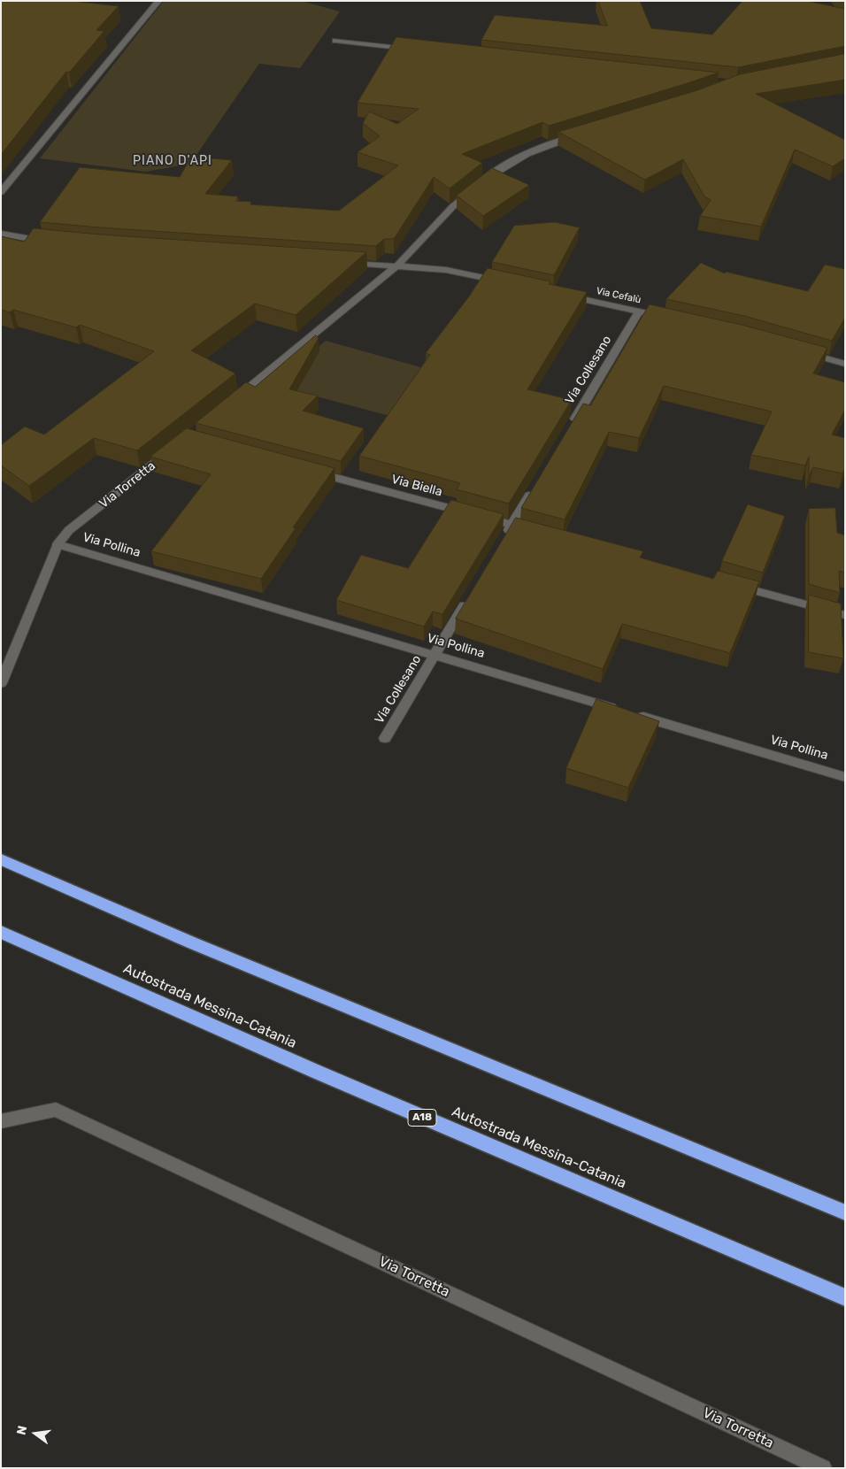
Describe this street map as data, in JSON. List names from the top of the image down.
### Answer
{
  "streets": {
    "highway": ["Autostrada Messina-Catania", "A18"],
    "street": [
      "Via Cefalù",
      "Via Collesano",
      "Via Torretta",
      "Via Biella",
      "Via Pollina"
    ]
  },
  "crossings": [
    ["Via Cefalù", "Via Collesano"],
    ["Via Collesano", "Via Pollina"],
    ["Via Torretta", "Via Pollina"]
  ],
  "districts": ["PIANO D'API"],
  "north": "left"
}
